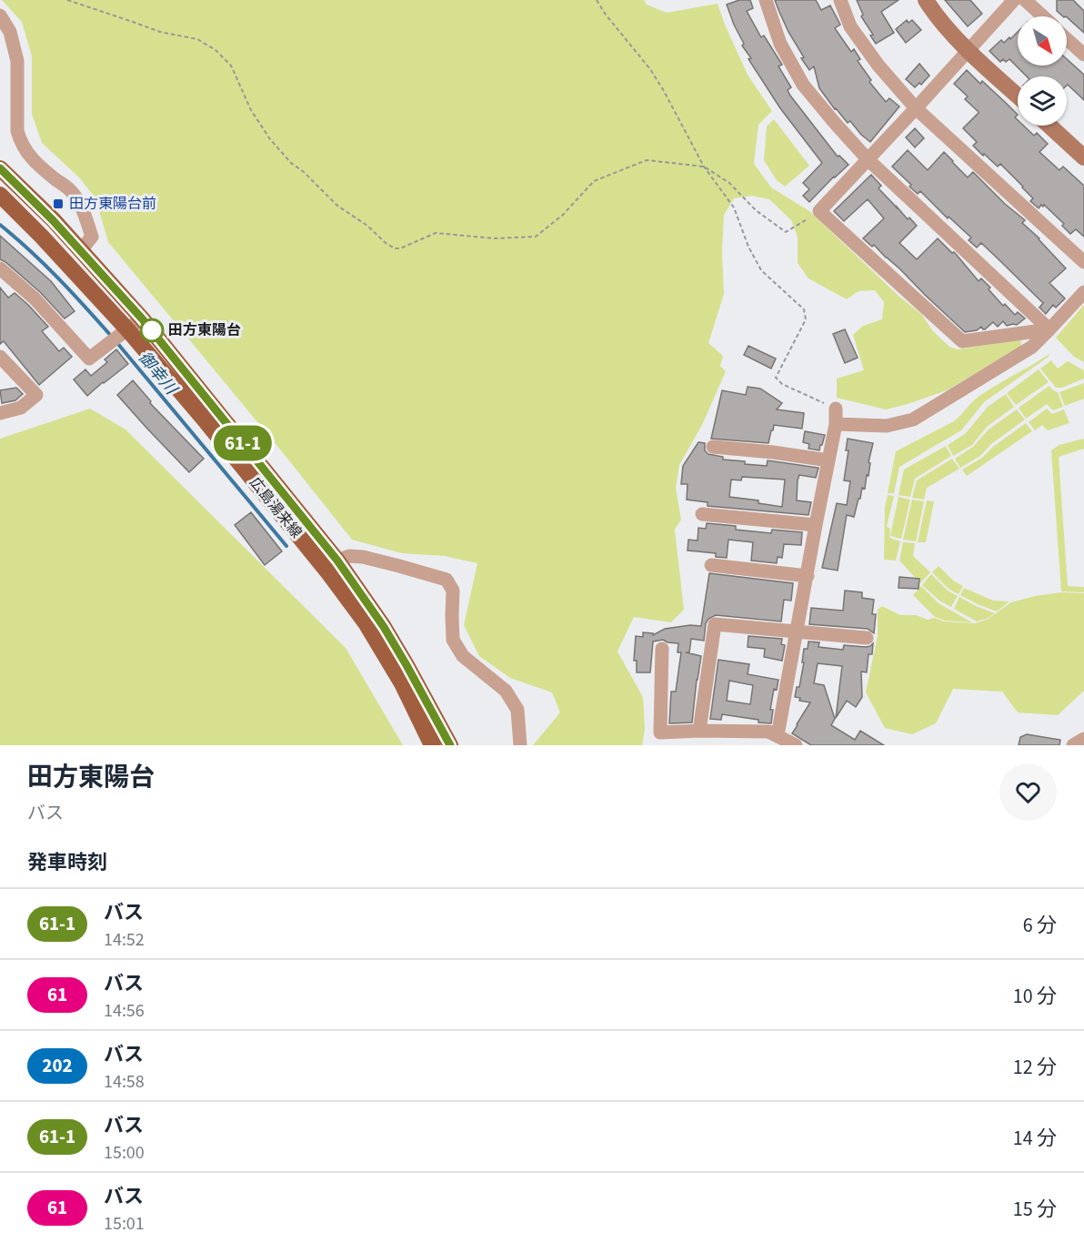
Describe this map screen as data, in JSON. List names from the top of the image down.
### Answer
{
  "streets": {
    "main road": ["広島湯来線"]
  },
  "water": ["御幸川"],
  "places": {
    "transit": ["田方東陽台前"],
    "other": ["田方東陽台"]
  },
  "lines": ["bus line 61-1"],
  "north": "bottom right",
  "page": {
    "on_map": "61-1",
    "heading": [
      ["田方東陽台", "バス"],
      "発車時刻"
    ],
    "list": [
      {
        "mark": "61-1",
        "name": "バス",
        "note": "14:52",
        "value": "6 分"
      },
      {
        "mark": "61",
        "name": "バス",
        "note": "14:56",
        "value": "10 分"
      },
      {
        "mark": "202",
        "name": "バス",
        "note": "14:58",
        "value": "12 分"
      },
      {
        "mark": "61-1",
        "name": "バス",
        "note": "15:00",
        "value": "14 分"
      },
      {
        "mark": "61",
        "name": "バス",
        "note": "15:01",
        "value": "15 分"
      }
    ]
  }
}
